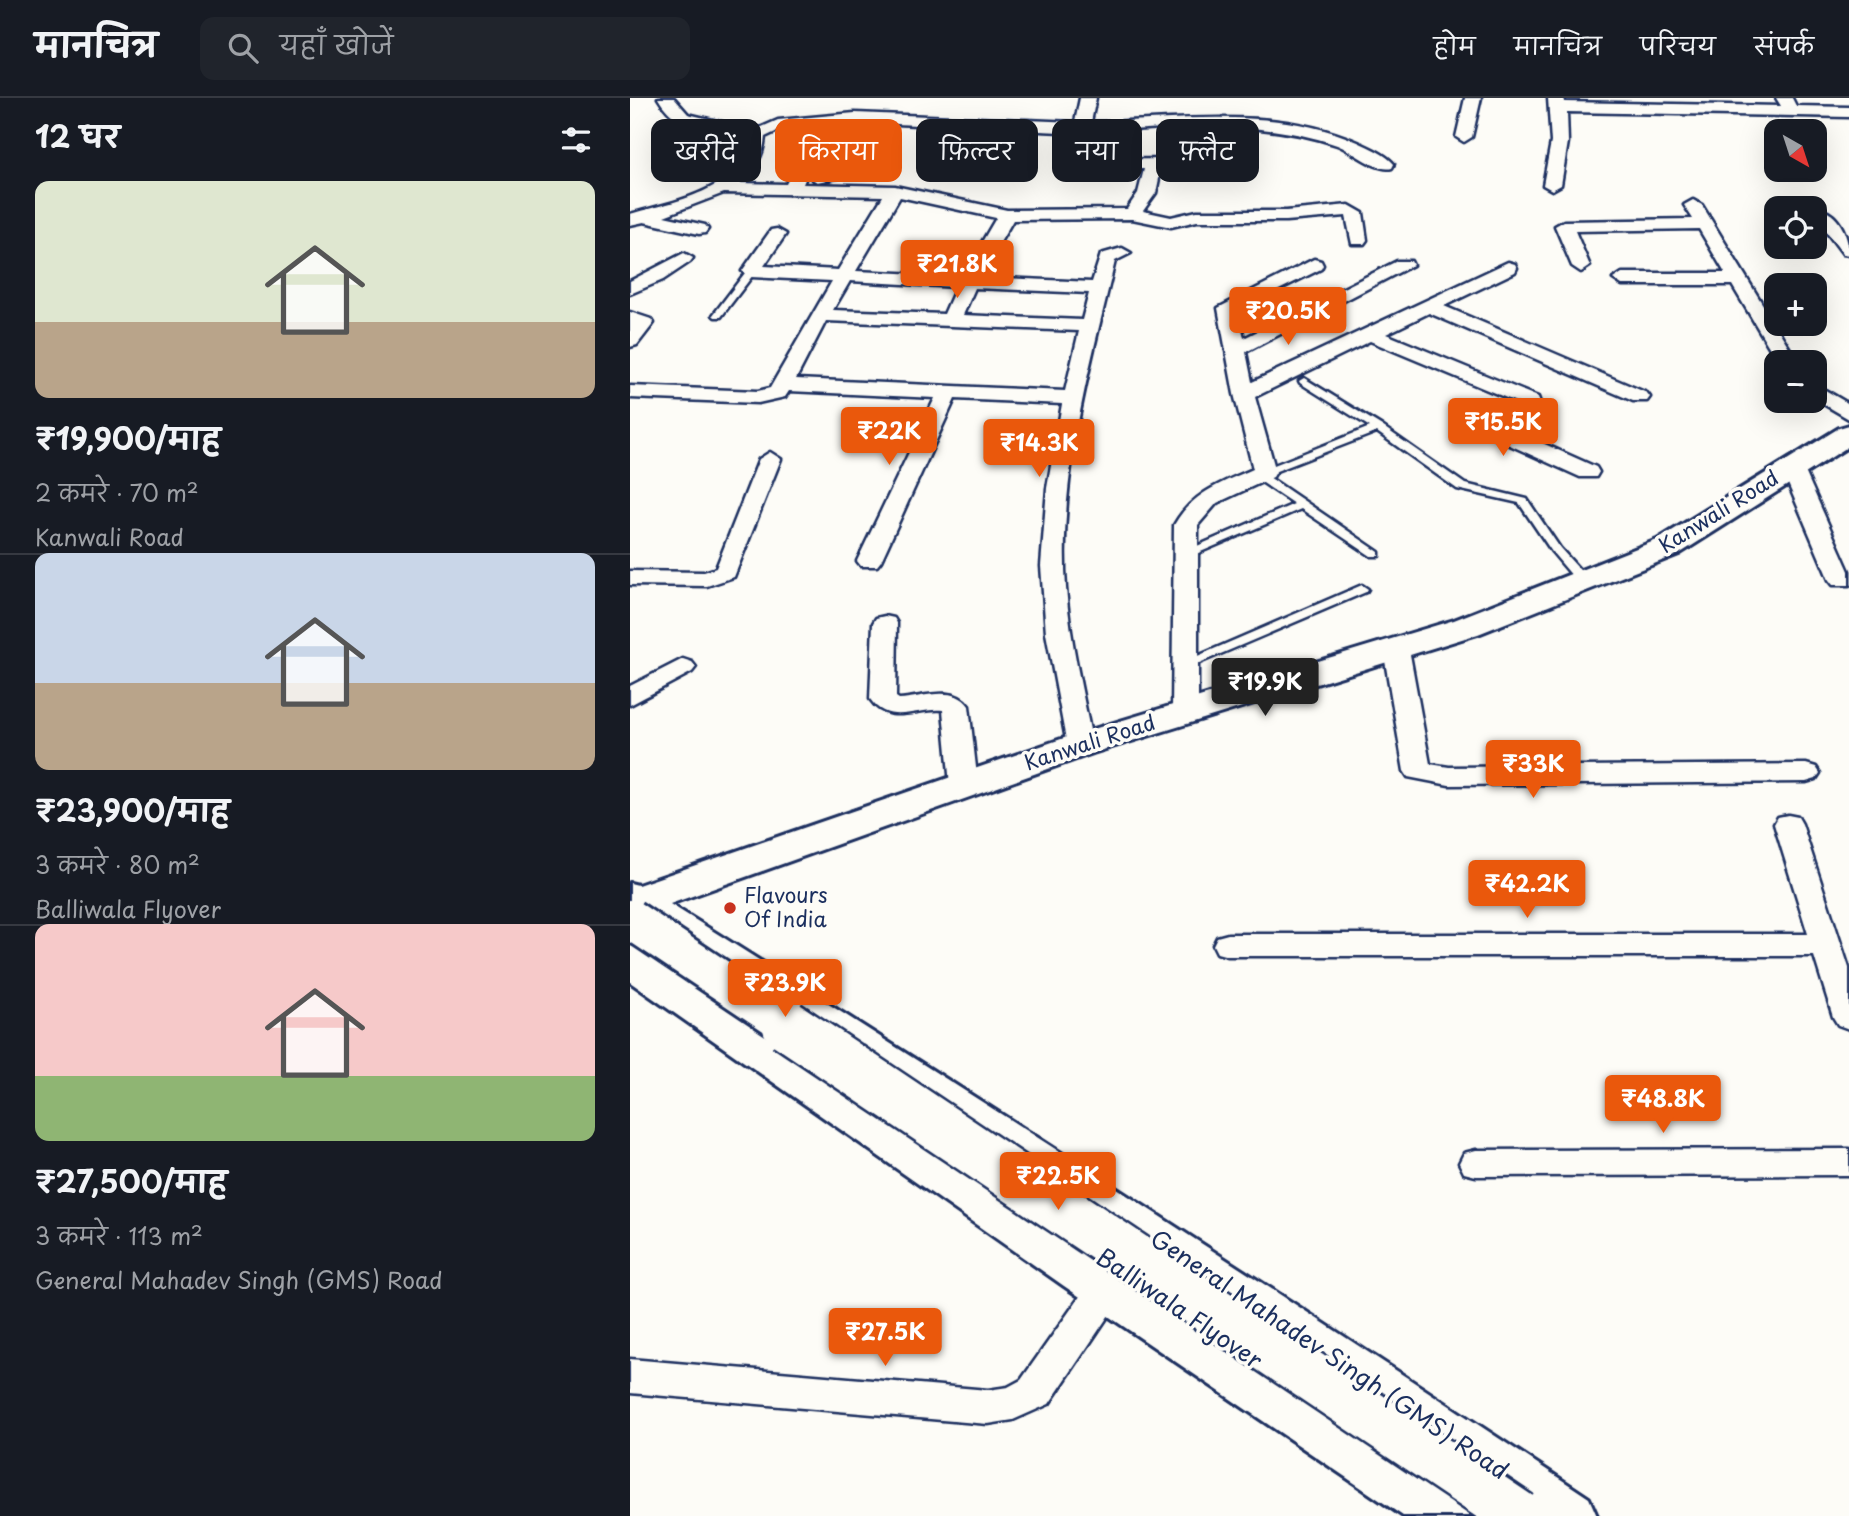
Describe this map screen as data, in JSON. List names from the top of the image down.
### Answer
{
  "streets": {
    "street": ["Kanwali Road", "Balliwala Flyover", "General Mahadev Singh (GMS) Road"]
  },
  "crossings": [
    ["Kanwali Road", "Balliwala Flyover"],
    ["Kanwali Road", "General Mahadev Singh (GMS) Road"],
    ["Balliwala Flyover", "General Mahadev Singh (GMS) Road"]
  ],
  "places": ["Flavours Of India"],
  "north": "bottom right",
  "page": {
    "header": "मानचित्र",
    "search": "यहाँ खोजें",
    "nav": [
      "होम",
      "मानचित्र",
      "परिचय",
      "संपर्क"
    ],
    "heading": "12 घर",
    "map_buttons": ["+", "−"],
    "chip": [
      "खरीदें",
      "किराया",
      "फ़िल्टर",
      "नया",
      "फ़्लैट"
    ],
    "list": [
      {
        "name": "₹19,900/माह",
        "note": "2 कमरे · 70 m² · Kanwali Road"
      },
      {
        "name": "₹23,900/माह",
        "note": "3 कमरे · 80 m² · Balliwala Flyover"
      },
      {
        "name": "₹27,500/माह",
        "note": "3 कमरे · 113 m² · General Mahadev Singh (GMS) Road"
      }
    ],
    "price": [
      "₹21.8K",
      "₹20.5K",
      "₹15.5K",
      "₹22K",
      "₹14.3K",
      "₹19.9K",
      "₹33K",
      "₹42.2K",
      "₹23.9K",
      "₹48.8K",
      "₹22.5K",
      "₹27.5K"
    ]
  }
}
